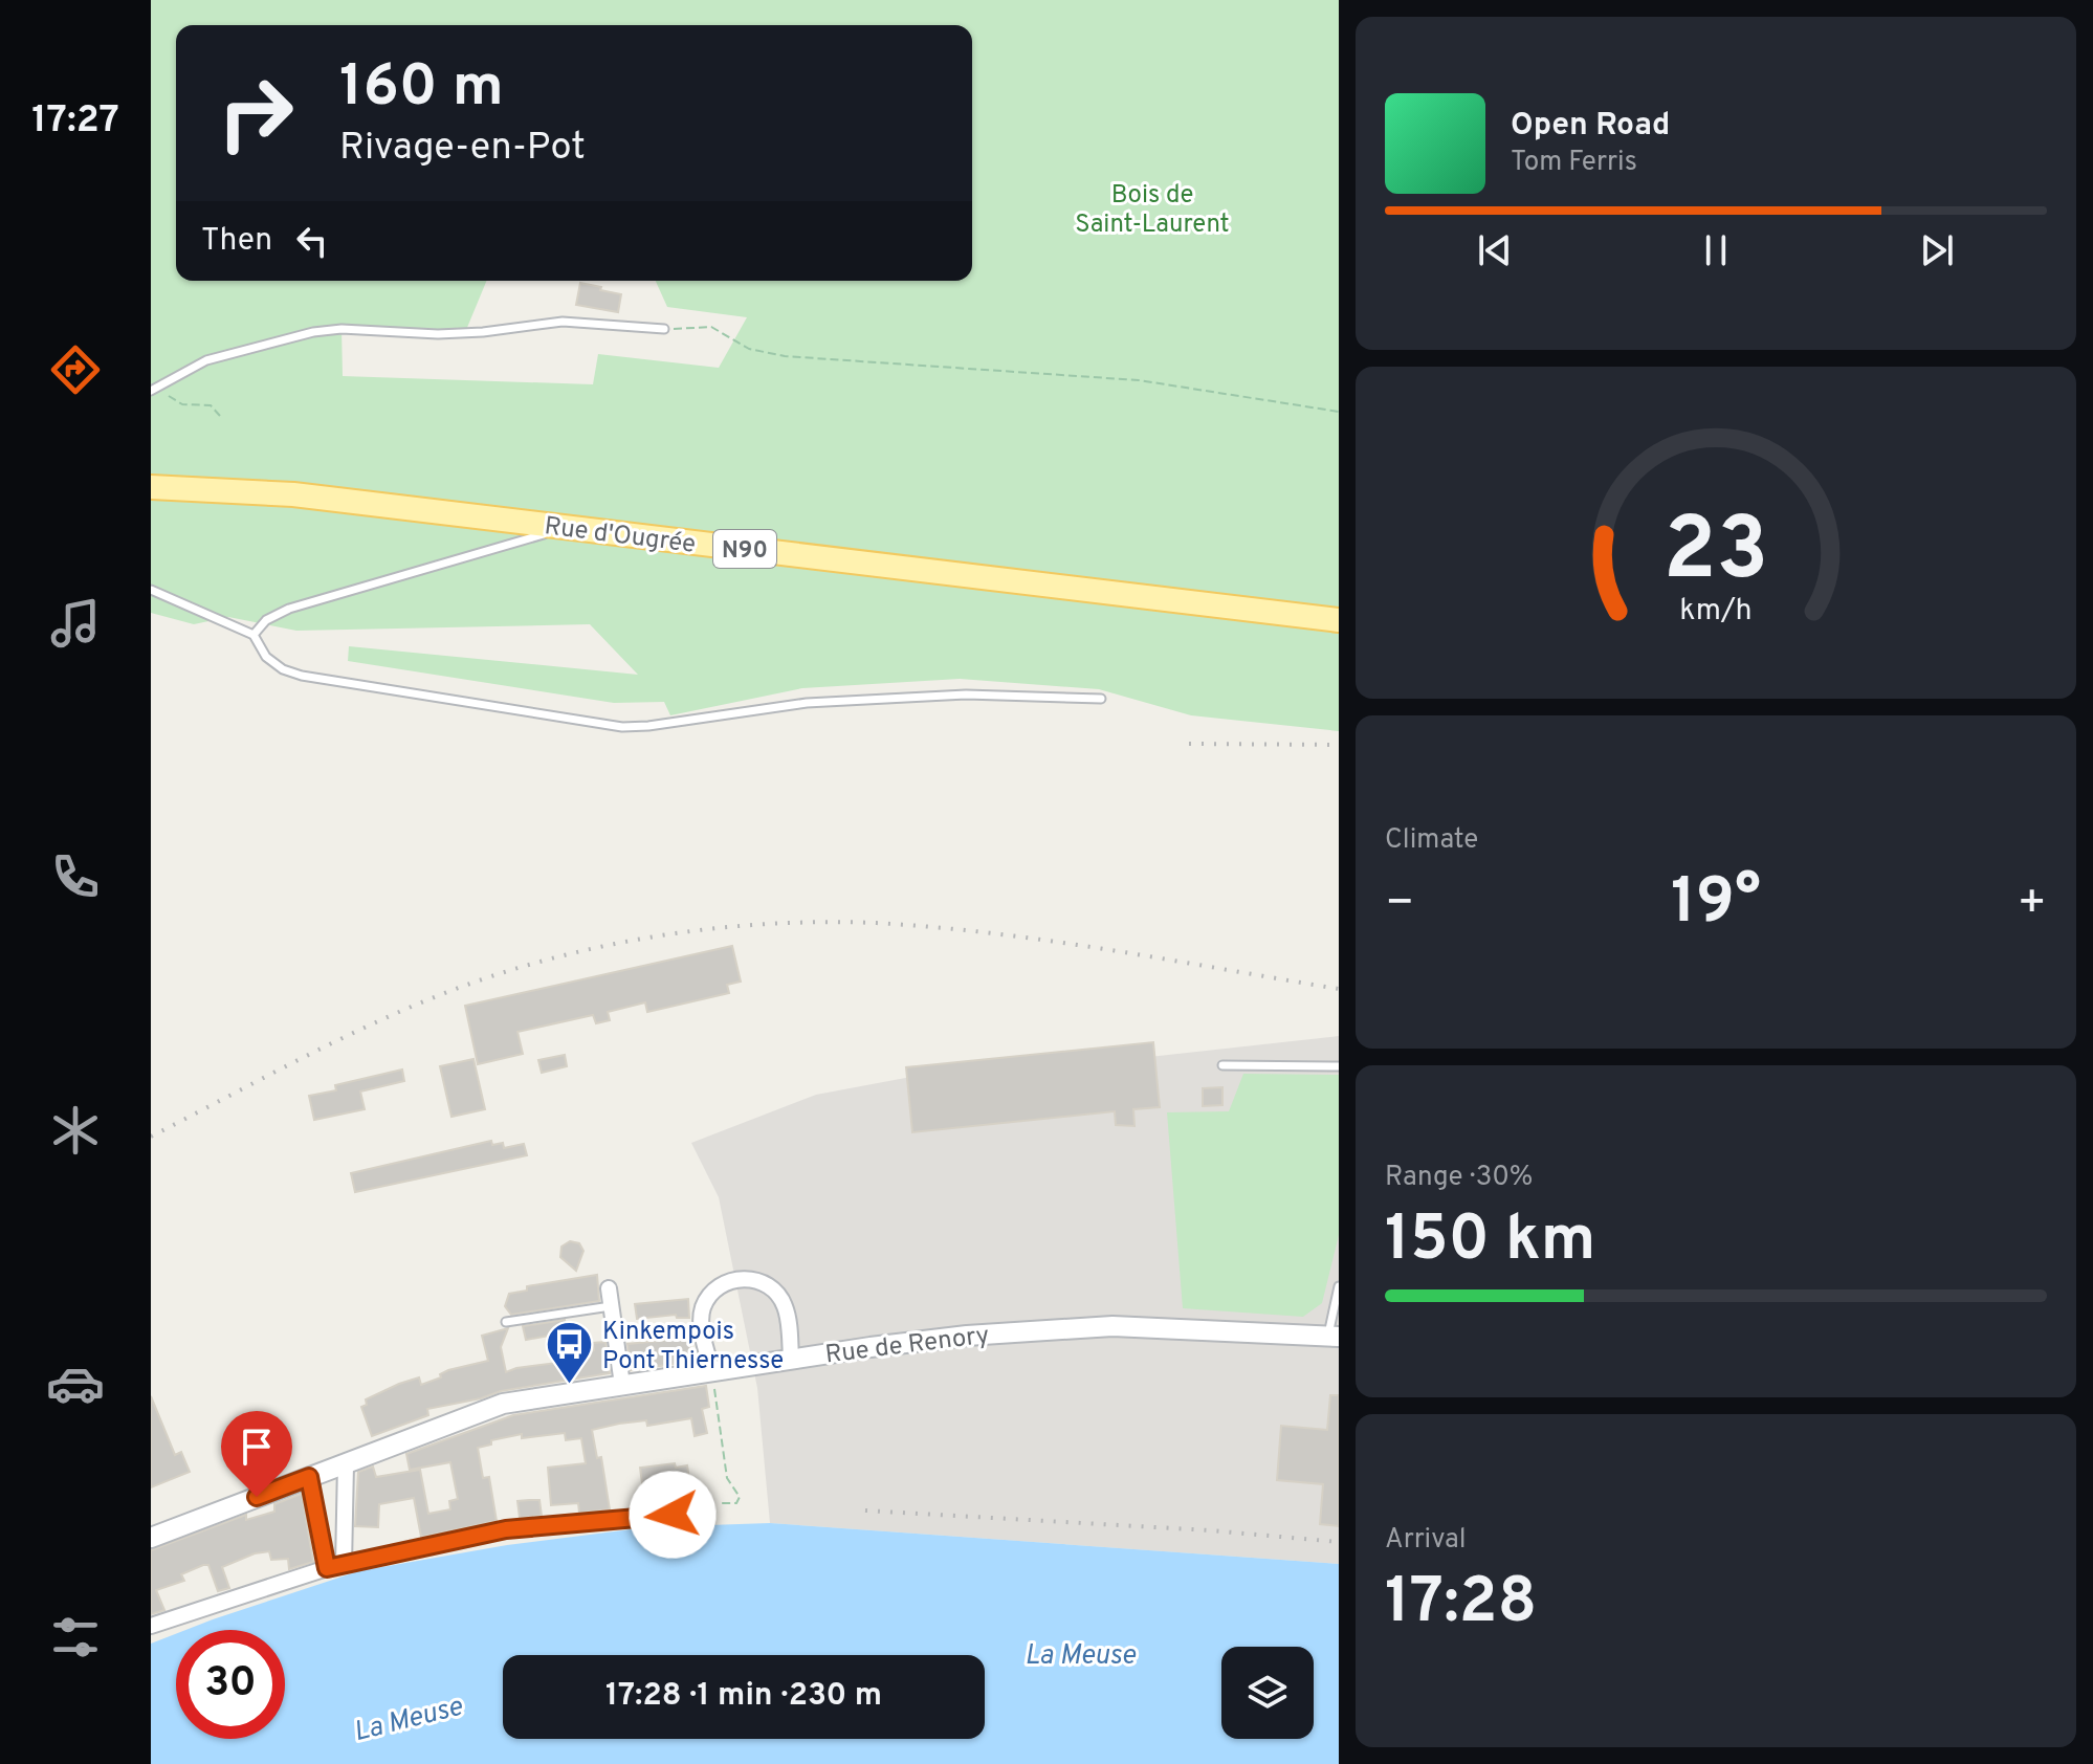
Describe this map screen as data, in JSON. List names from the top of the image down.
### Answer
{
  "streets": {
    "main road": ["Rue d'Ougrée", "N90"],
    "street": ["Rue de Renory"]
  },
  "water": ["La Meuse"],
  "parks": ["Bois de Saint-Laurent"],
  "places": {
    "bus stop": ["Kinkempois Pont Thiernesse"]
  },
  "page": {
    "tabs": "17:27",
    "turn": ["160 m", "Rivage-en-Pot"],
    "song": ["Open Road", "Tom Ferris"],
    "then": "Then",
    "tile": [
      "Climate",
      ["Range · 30%", "150 km"],
      ["Arrival", "17:28"]
    ],
    "heat": ["−", "19°", "+"],
    "limit": "30",
    "trip": "17:28 · 1 min · 230 m",
    "gauge": ["23", "km/h"]
  }
}
